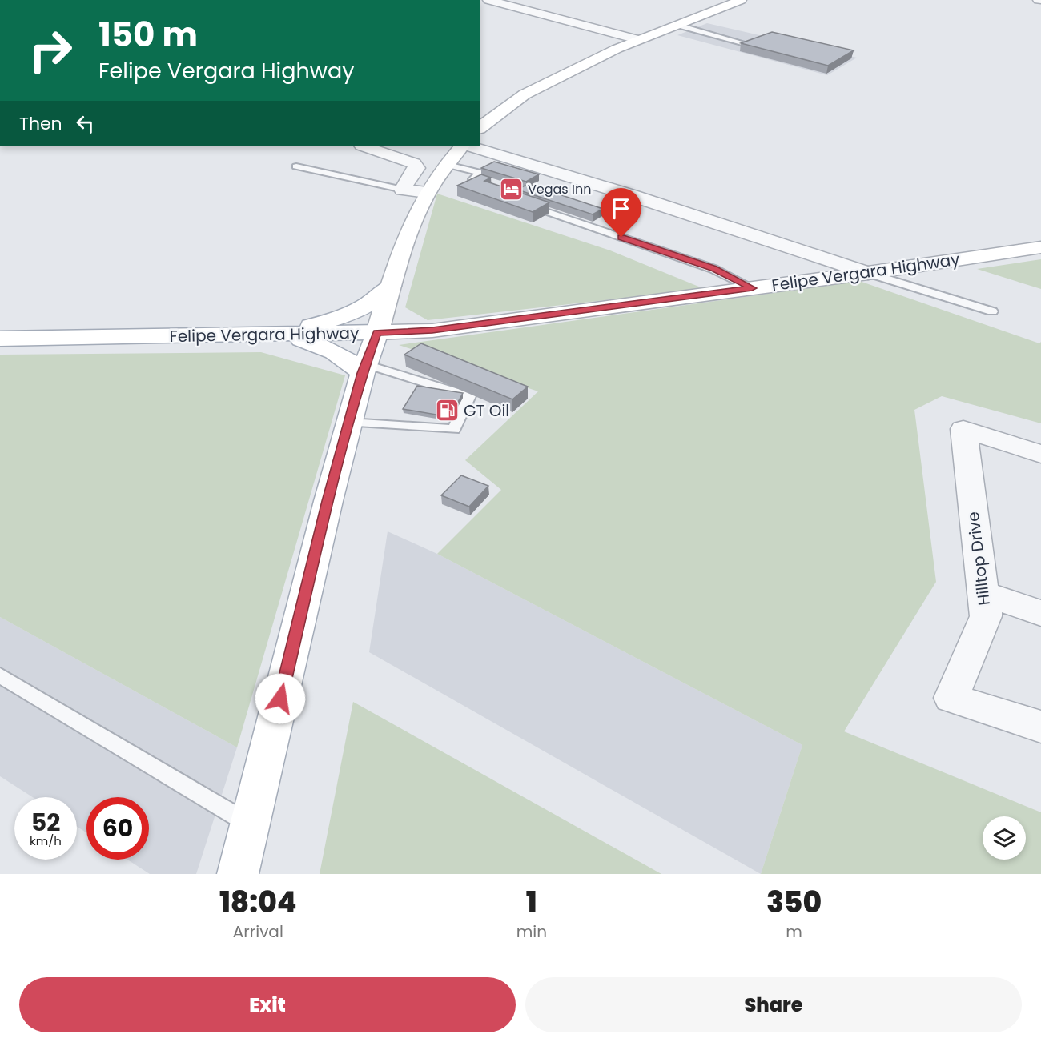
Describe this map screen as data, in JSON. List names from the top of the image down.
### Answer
{
  "streets": {
    "street": ["Felipe Vergara Highway", "Hilltop Drive"]
  },
  "places": {
    "hotel": ["Vegas Inn"],
    "fuel station": ["GT Oil"]
  },
  "page": {
    "turn": ["150 m", "Felipe Vergara Highway"],
    "then": "Then",
    "speed": "52 km/h",
    "limit": "60",
    "eta": [
      "18:04",
      "Arrival",
      "1",
      "min",
      "350",
      "m"
    ],
    "buttons": ["Exit", "Share"]
  }
}
